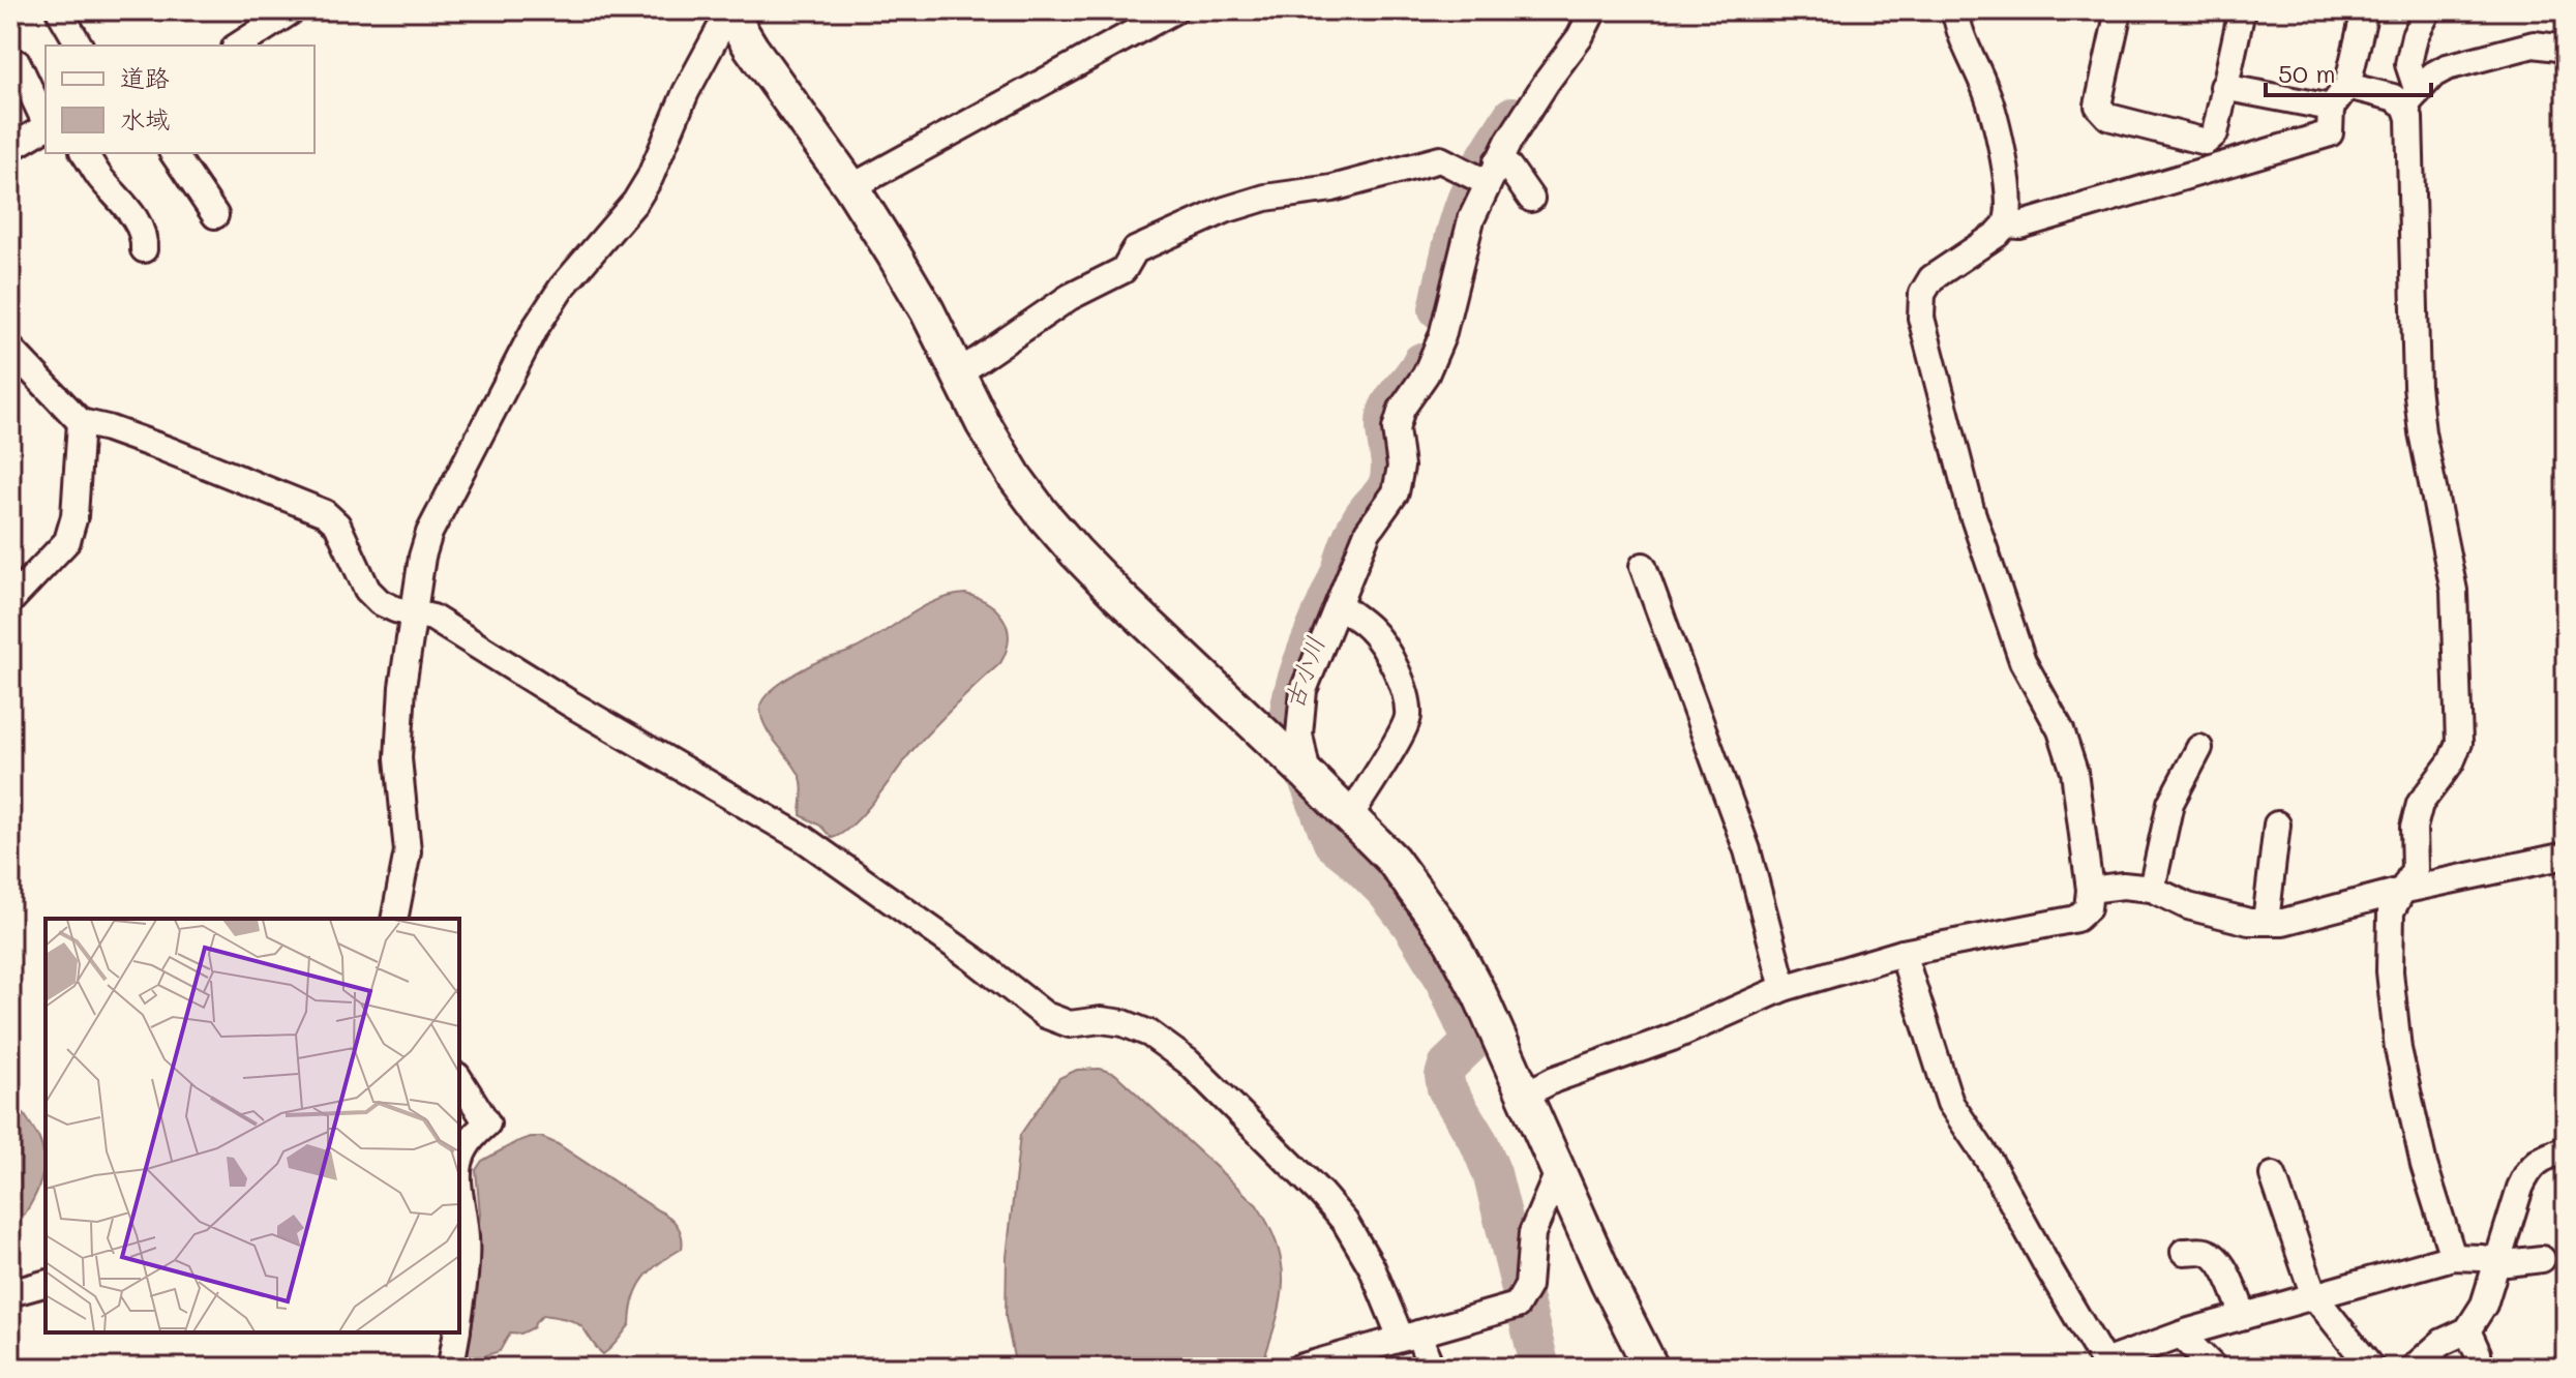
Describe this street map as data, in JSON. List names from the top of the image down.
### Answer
{
  "water": ["古小川"],
  "legend": ["道路", "水域"],
  "scale_bar": "50 m"
}
